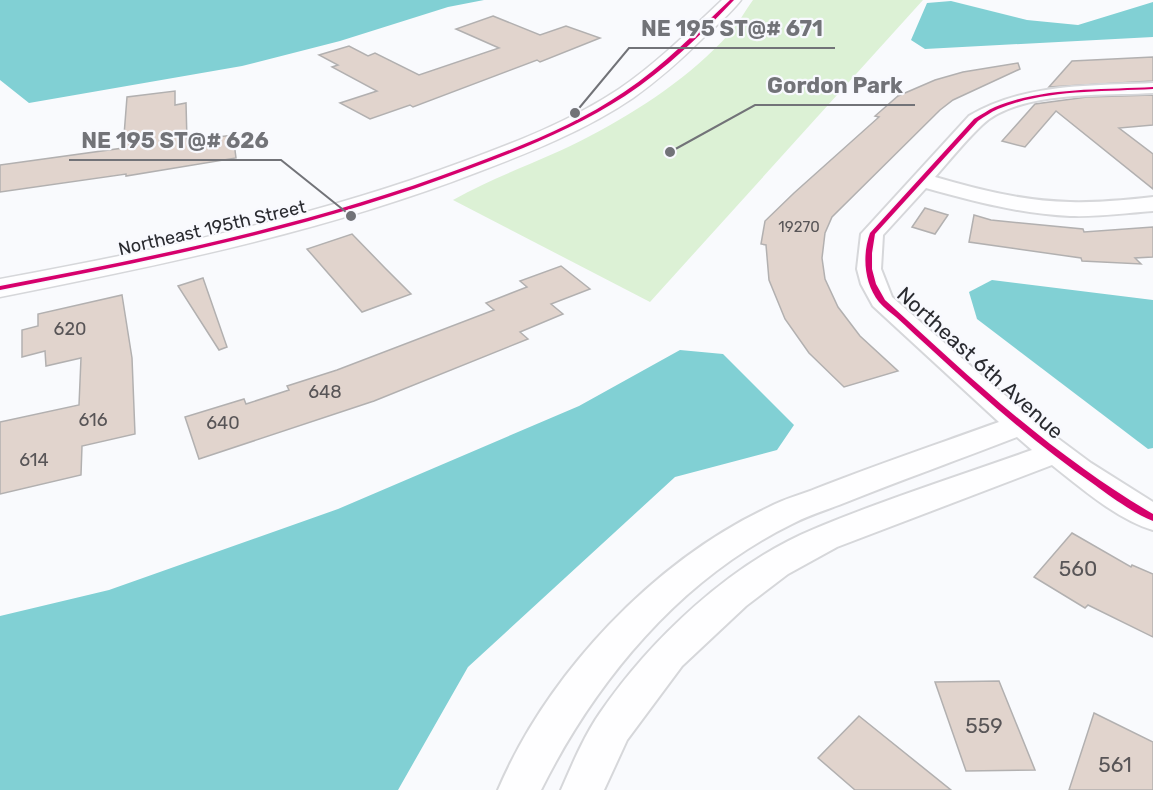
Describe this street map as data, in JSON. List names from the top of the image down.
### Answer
{
  "streets": {
    "street": ["Northeast 195th Street", "Northeast 6th Avenue"]
  },
  "places": ["NE 195 ST@# 671", "Gordon Park", "NE 195 ST@# 626"],
  "house_numbers": [
    "19270",
    "620",
    "648",
    "616",
    "640",
    "614",
    "560",
    "559",
    "561"
  ]
}
